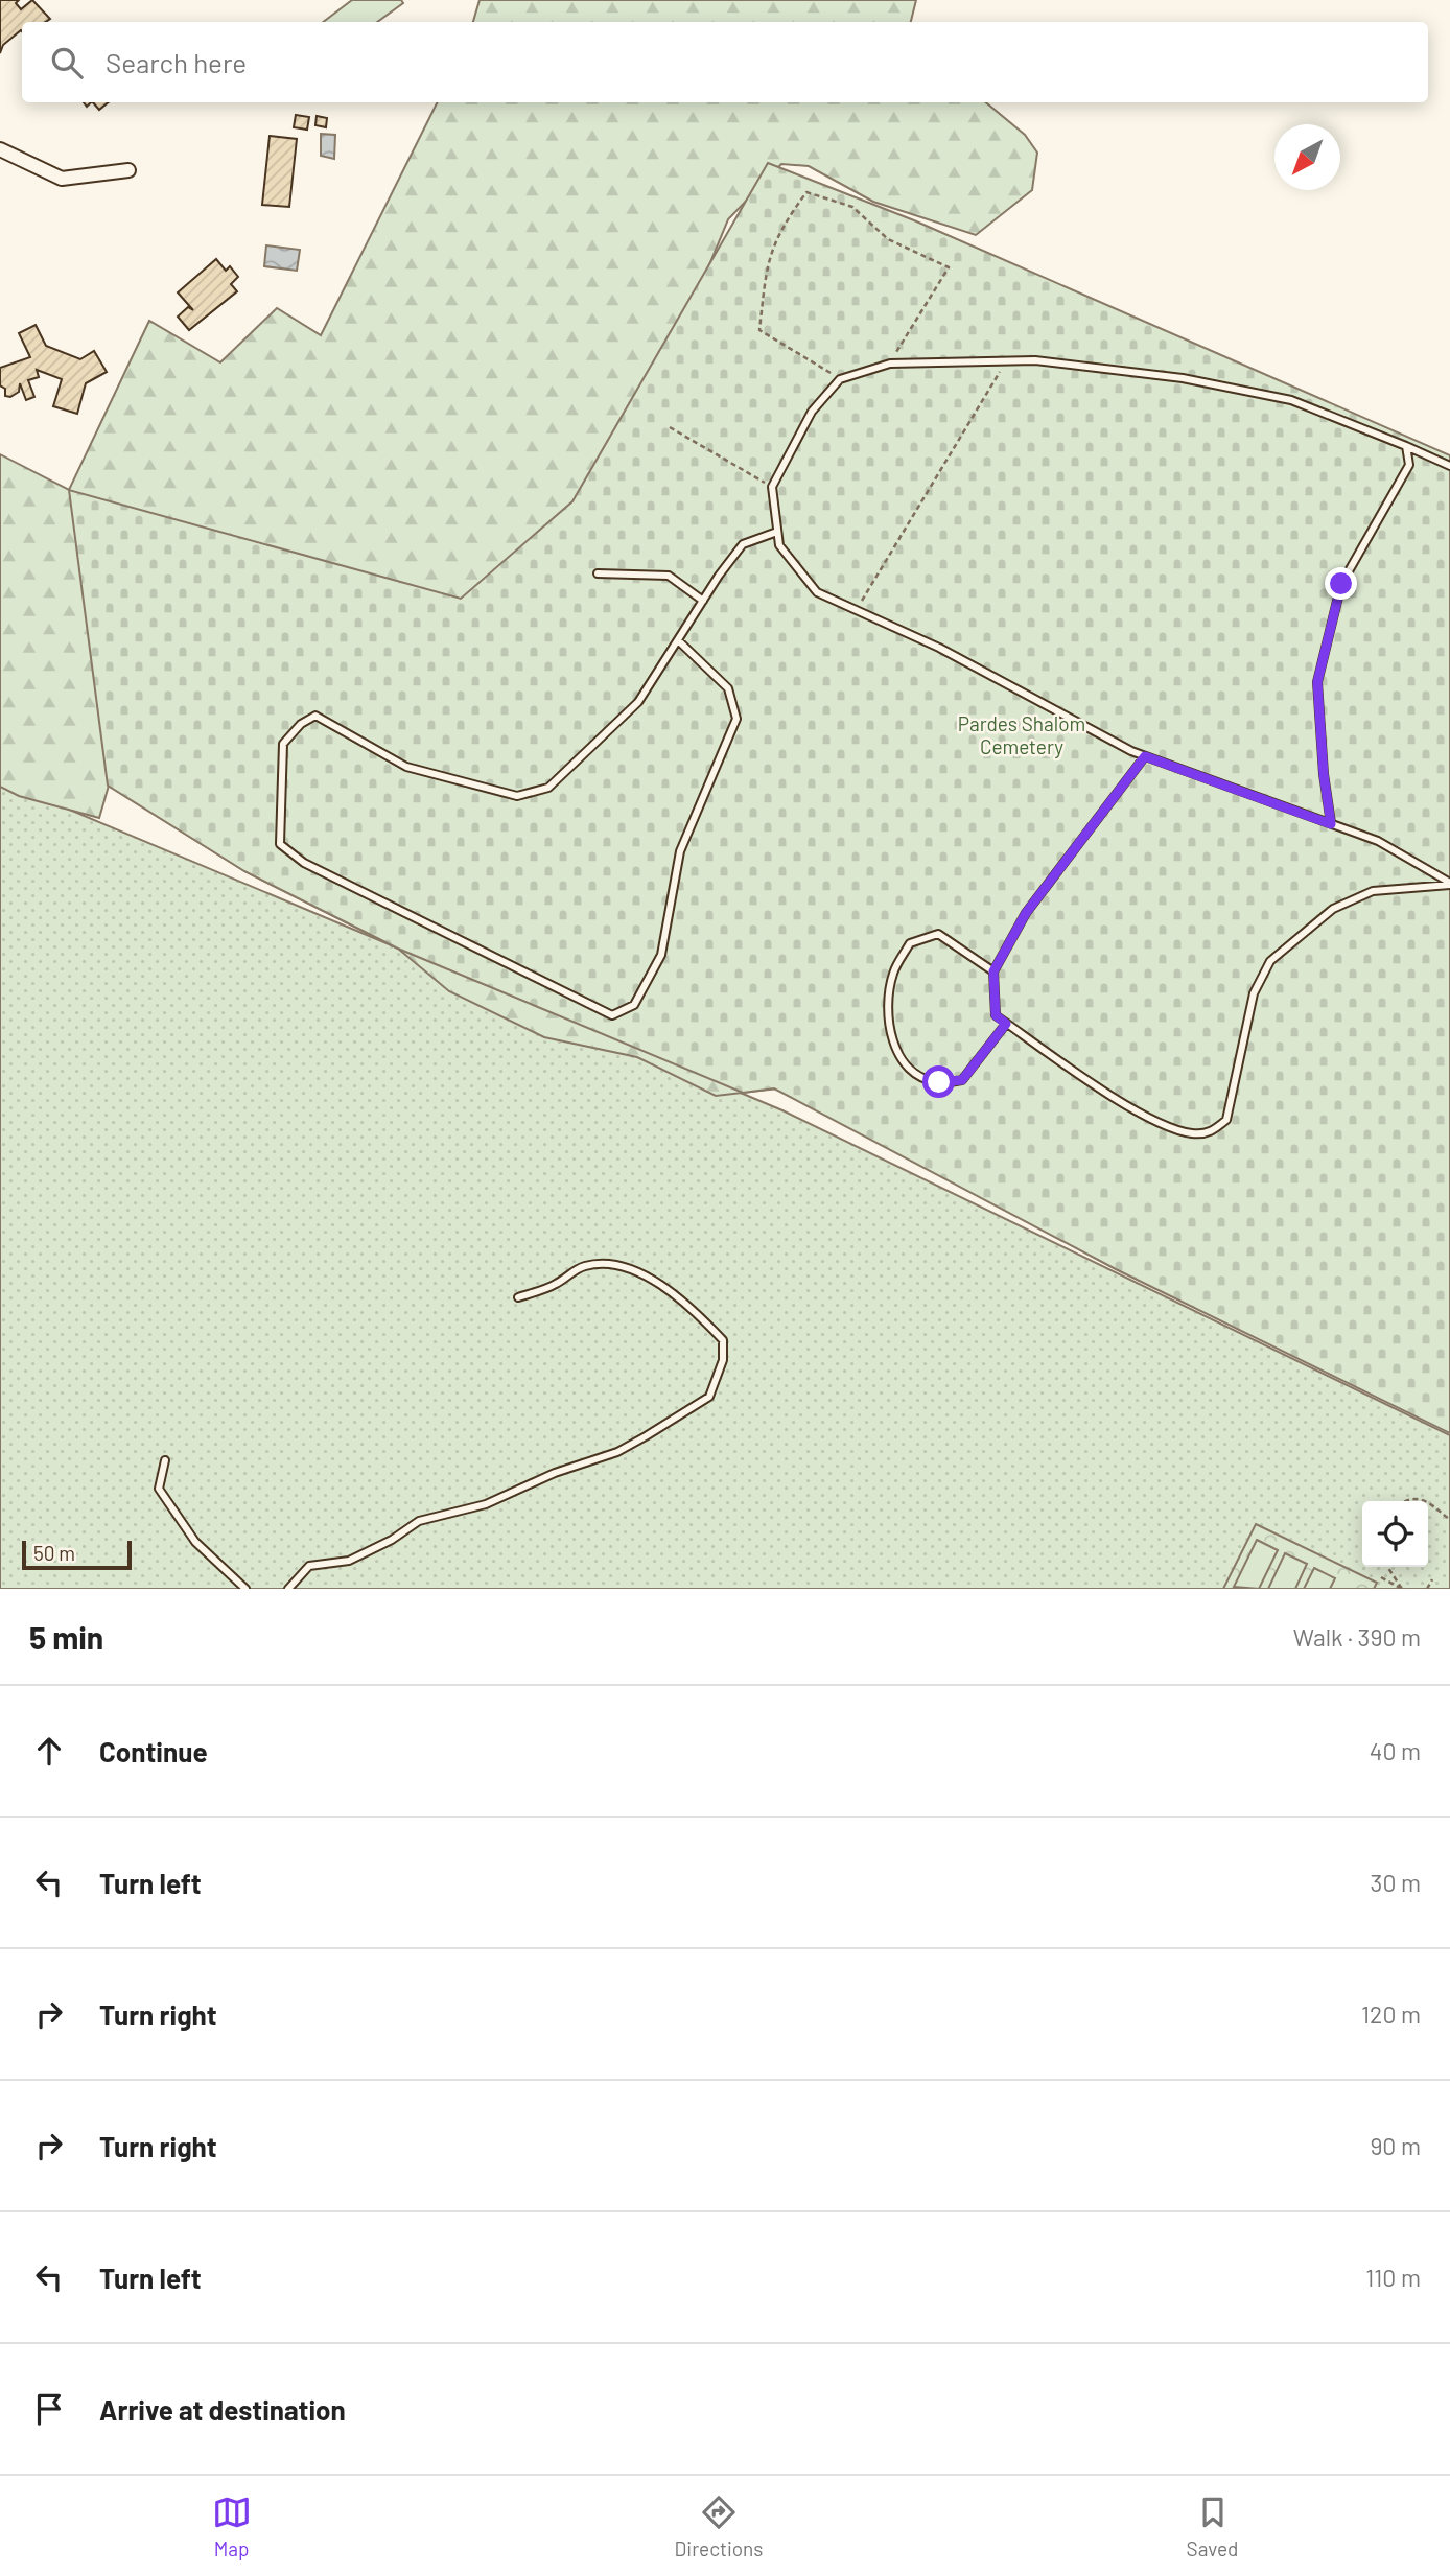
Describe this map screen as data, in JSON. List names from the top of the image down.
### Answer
{
  "parks": ["Pardes Shalom Cemetery"],
  "scale_bar": "50 m",
  "north": "bottom left",
  "page": {
    "search": "Search here",
    "scale": "50 m",
    "heading": ["5 min", "Walk · 390 m"],
    "list": [
      ["Continue", "40 m"],
      ["Turn left", "30 m"],
      ["Turn right", "120 m"],
      ["Turn right", "90 m"],
      ["Turn left", "110 m"],
      "Arrive at destination"
    ],
    "nav": ["Map", "Directions", "Saved"]
  }
}
